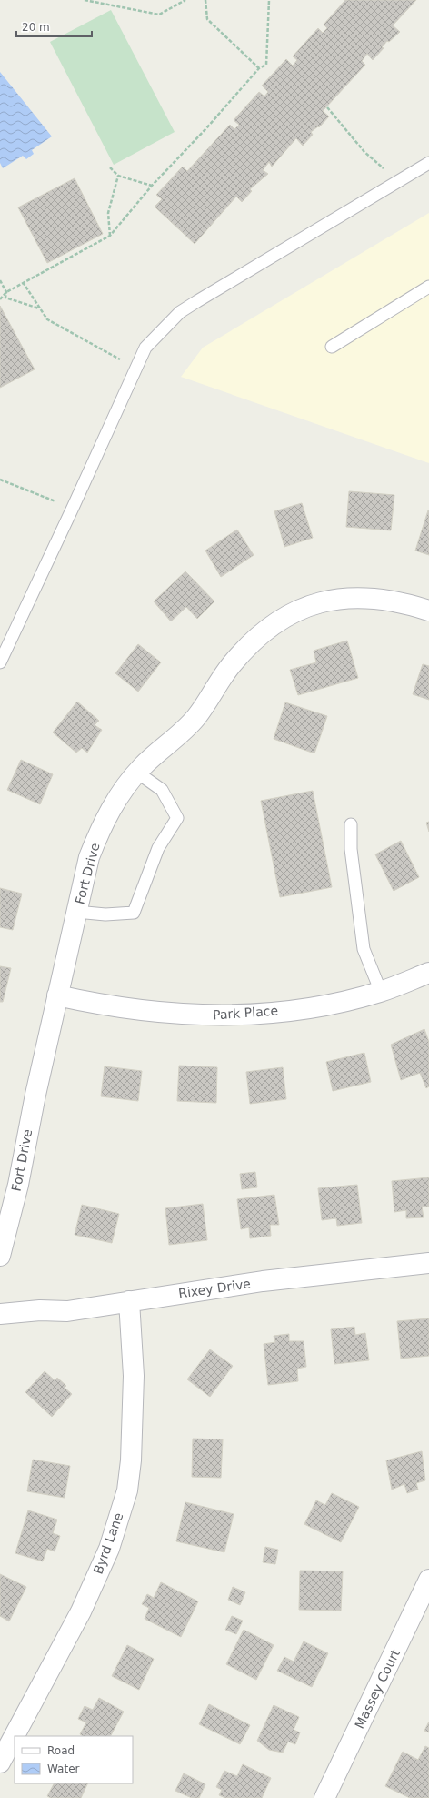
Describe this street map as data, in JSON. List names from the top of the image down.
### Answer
{
  "streets": {
    "street": [
      "Fort Drive",
      "Park Place",
      "Rixey Drive",
      "Byrd Lane",
      "Massey Court"
    ]
  },
  "crossings": [
    ["Fort Drive", "Park Place"],
    ["Rixey Drive", "Byrd Lane"]
  ],
  "legend": ["Road", "Water"],
  "scale_bar": "20 m"
}
